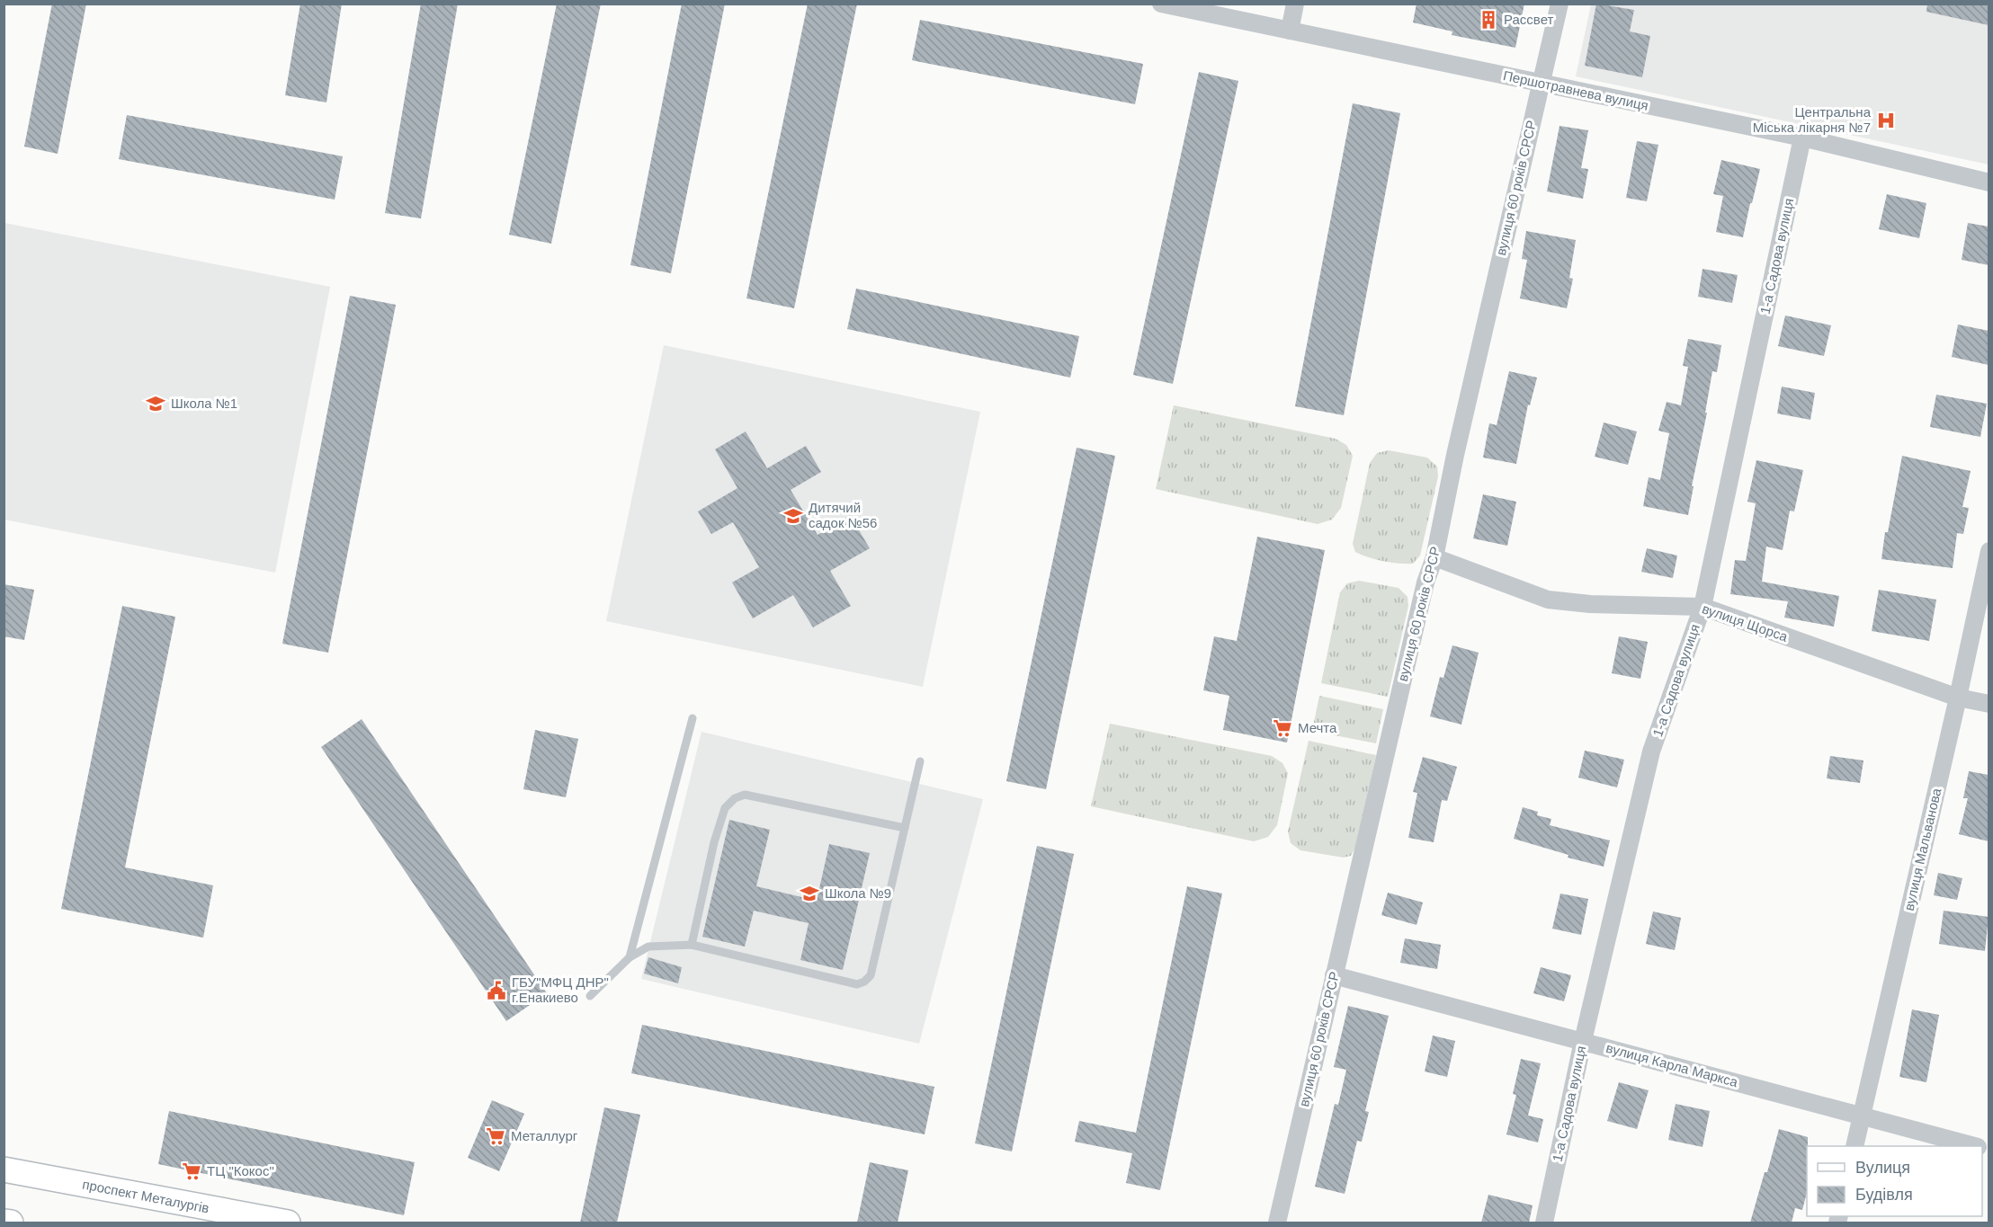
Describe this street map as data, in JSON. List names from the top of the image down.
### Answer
{
  "streets": {
    "street": [
      "Першотравнева вулиця",
      "вулиця 60 років СРСР",
      "1-а Садова вулиця",
      "вулиця Щорса",
      "вулиця Мальванова",
      "вулиця Карла Маркса",
      "проспект Металургів"
    ]
  },
  "crossings": [
    ["Першотравнева вулиця", "вулиця 60 років СРСР"],
    ["Першотравнева вулиця", "1-а Садова вулиця"],
    ["вулиця 60 років СРСР", "вулиця Щорса"],
    ["вулиця 60 років СРСР", "вулиця Карла Маркса"],
    ["1-а Садова вулиця", "вулиця Щорса"],
    ["1-а Садова вулиця", "вулиця Карла Маркса"],
    ["вулиця Щорса", "вулиця Мальванова"],
    ["вулиця Мальванова", "вулиця Карла Маркса"]
  ],
  "places": {
    "building": ["Рассвет"],
    "hospital": ["Центральна Міська лікарня №7"],
    "school or university": ["Школа №1", "Дитячий садок №56", "Школа №9"],
    "supermarket": ["Мечта", "Металлург", "ТЦ \"Кокос\""],
    "public building": ["ГБУ\"МФЦ ДНР\" г.Енакиево"]
  },
  "legend": ["Вулиця", "Будівля"]
}
